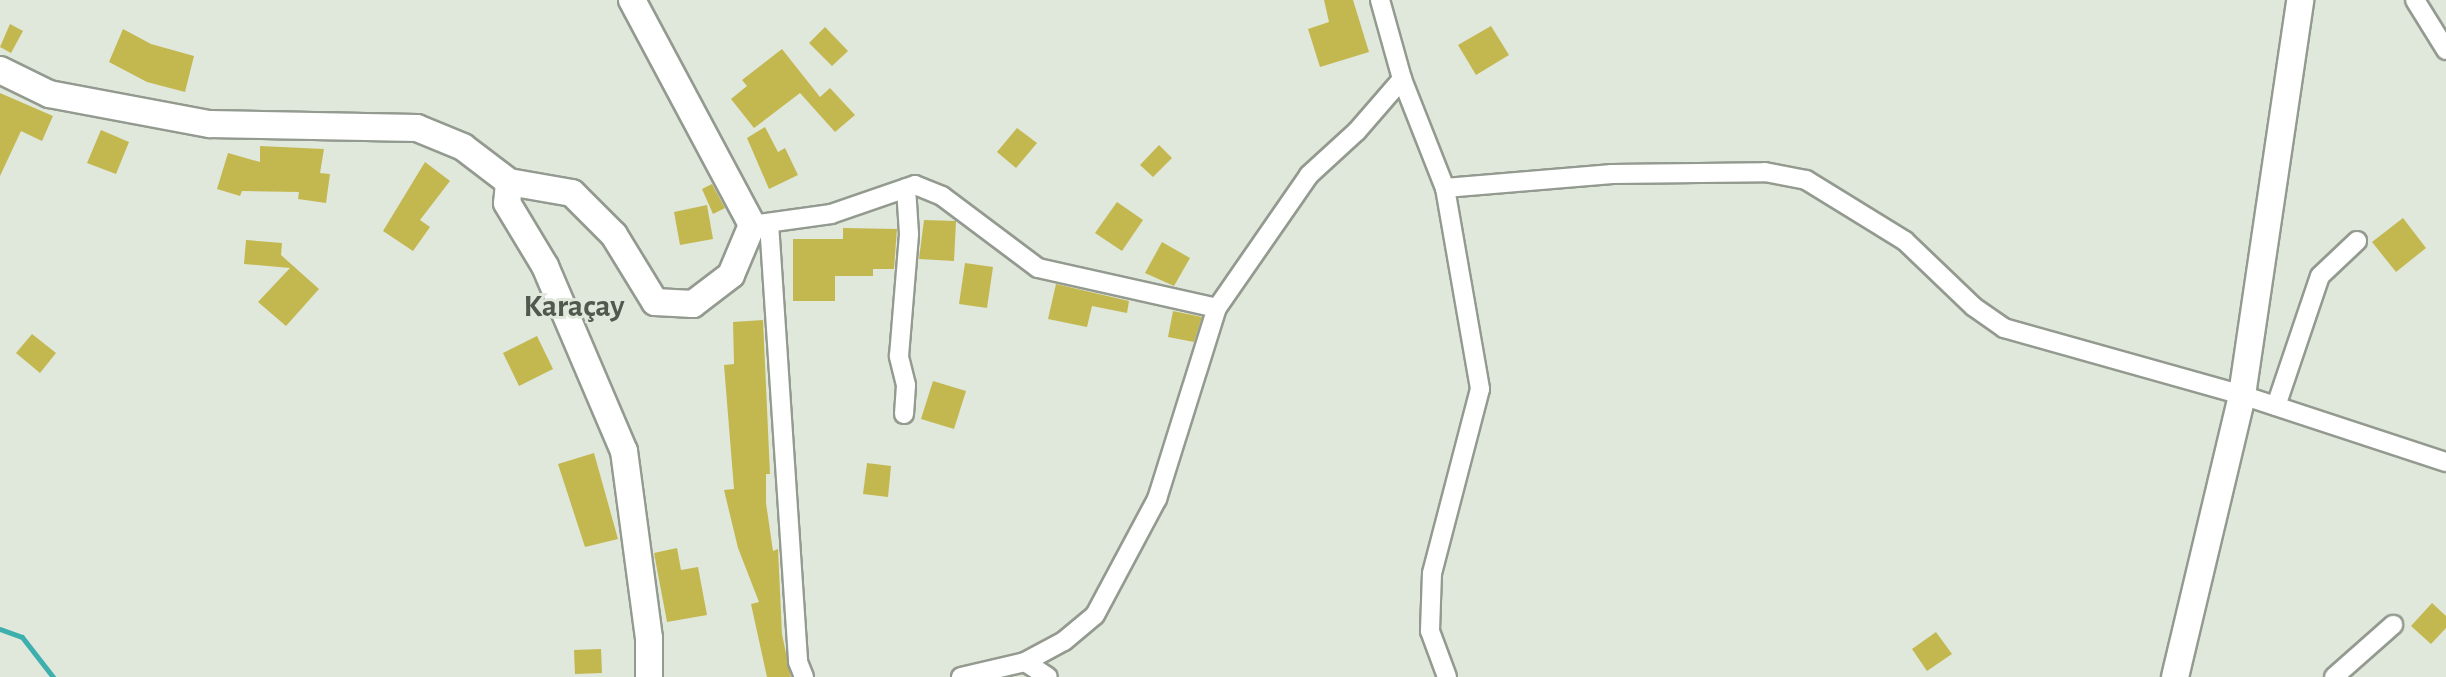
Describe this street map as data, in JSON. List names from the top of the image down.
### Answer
{
  "districts": ["Karaçay"]
}
